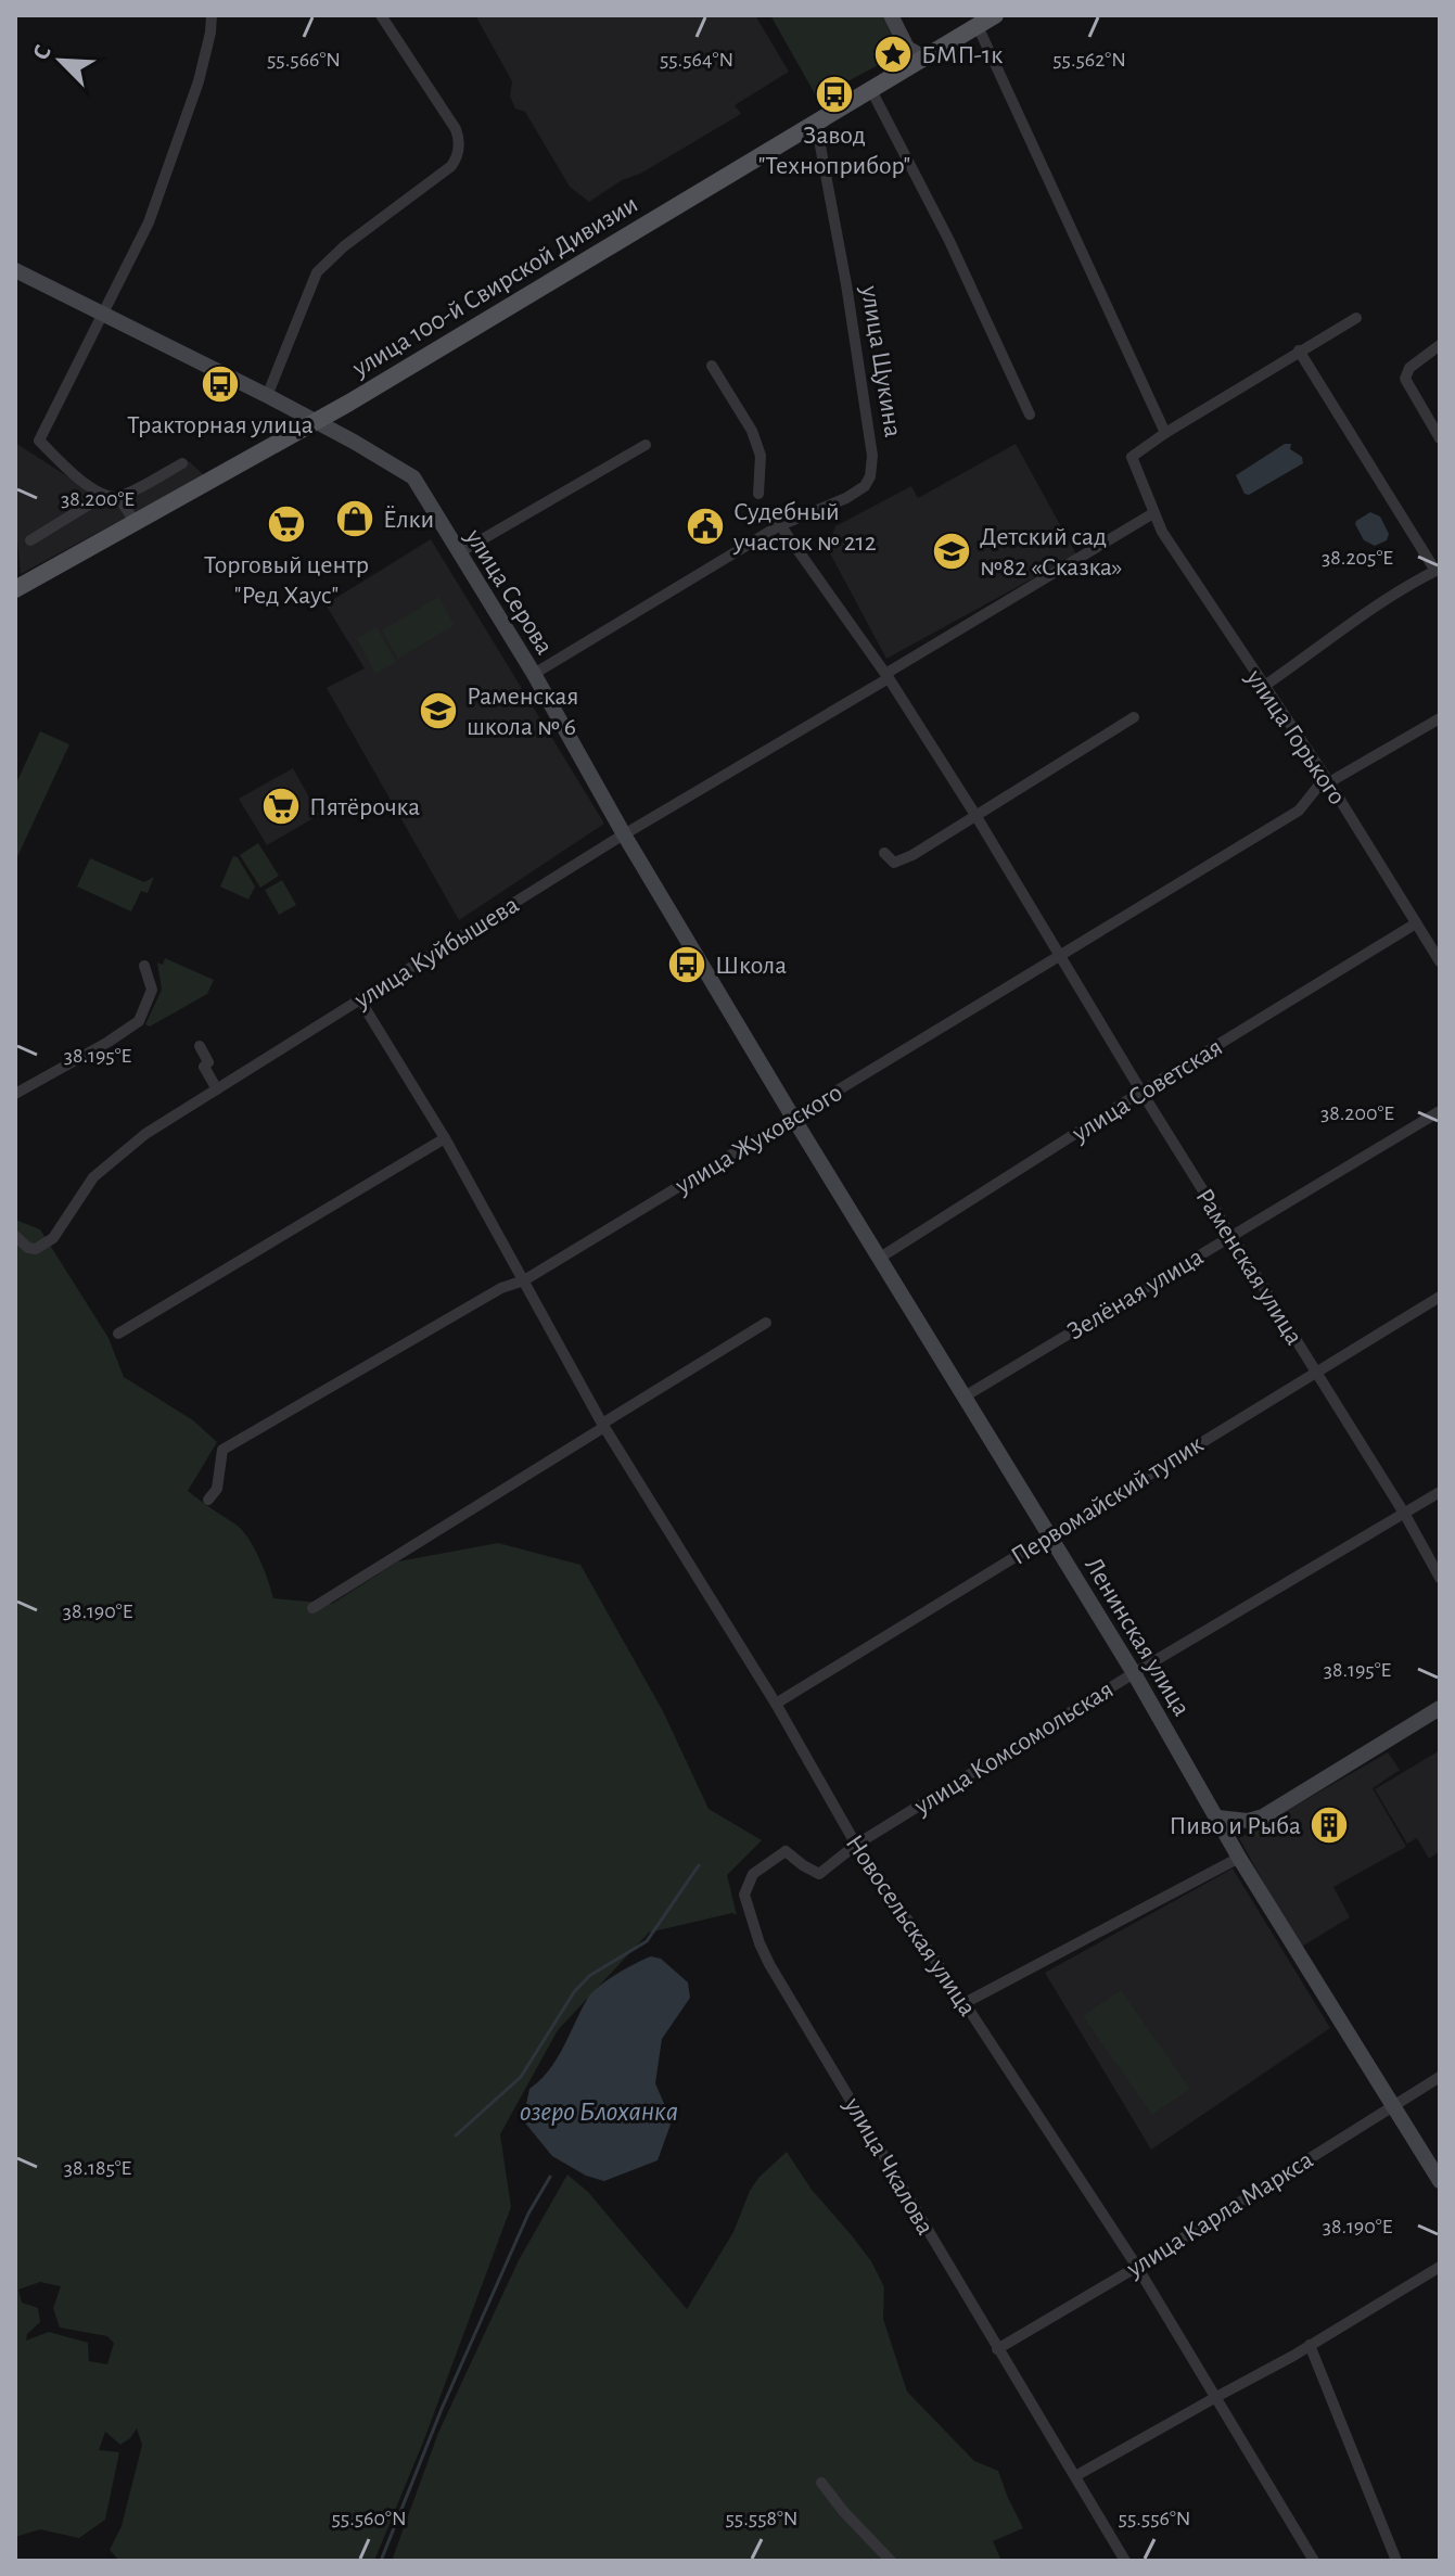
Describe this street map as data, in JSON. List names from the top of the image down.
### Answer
{
  "streets": {
    "main road": ["улица 100-й Свирской Дивизии"],
    "street": [
      "улица Щукина",
      "улица Серова",
      "улица Горького",
      "улица Куйбышева",
      "улица Советская",
      "улица Жуковского",
      "Раменская улица",
      "Зелёная улица",
      "Первомайский тупик",
      "Ленинская улица",
      "улица Комсомольская",
      "Новосельская улица",
      "улица Чкалова",
      "улица Карла Маркса"
    ]
  },
  "crossings": [
    ["улица 100-й Свирской Дивизии", "улица Щукина"],
    ["улица 100-й Свирской Дивизии", "улица Серова"],
    ["улица Щукина", "улица Серова"],
    ["улица Щукина", "Раменская улица"],
    ["улица Серова", "улица Куйбышева"],
    ["улица Серова", "улица Жуковского"],
    ["улица Серова", "Ленинская улица"],
    ["улица Горького", "улица Советская"],
    ["улица Горького", "улица Жуковского"],
    ["улица Куйбышева", "Раменская улица"],
    ["улица Куйбышева", "Новосельская улица"],
    ["улица Советская", "Раменская улица"],
    ["улица Советская", "Ленинская улица"],
    ["улица Жуковского", "Раменская улица"],
    ["улица Жуковского", "Ленинская улица"],
    ["улица Жуковского", "Новосельская улица"],
    ["Раменская улица", "Зелёная улица"],
    ["Раменская улица", "Первомайский тупик"],
    ["Раменская улица", "улица Комсомольская"],
    ["Зелёная улица", "Ленинская улица"],
    ["Первомайский тупик", "Ленинская улица"],
    ["Первомайский тупик", "Новосельская улица"],
    ["Ленинская улица", "улица Комсомольская"],
    ["Ленинская улица", "улица Карла Маркса"],
    ["улица Комсомольская", "Новосельская улица"],
    ["улица Комсомольская", "улица Чкалова"],
    ["Новосельская улица", "улица Чкалова"],
    ["Новосельская улица", "улица Карла Маркса"],
    ["улица Чкалова", "улица Карла Маркса"]
  ],
  "water": ["озеро Блоханка"],
  "places": {
    "place": ["БМП-1к"],
    "bus stop": ["Завод \"Техноприбор\"", "Тракторная улица", "Школа"],
    "shop": ["Ёлки"],
    "supermarket": ["Торговый центр \"Ред Хаус\"", "Пятёрочка"],
    "public building": ["Судебный участок № 212"],
    "school or university": ["Детский сад №82 «Сказка»", "Раменская школа № 6"],
    "building": ["Пиво и Рыба"]
  },
  "north": "top left",
  "coordinates": [
    "55.566°N",
    "55.564°N",
    "55.562°N",
    "38.200°E",
    "38.205°E",
    "38.195°E",
    "38.190°E",
    "38.185°E",
    "55.560°N",
    "55.558°N",
    "55.556°N"
  ]
}
